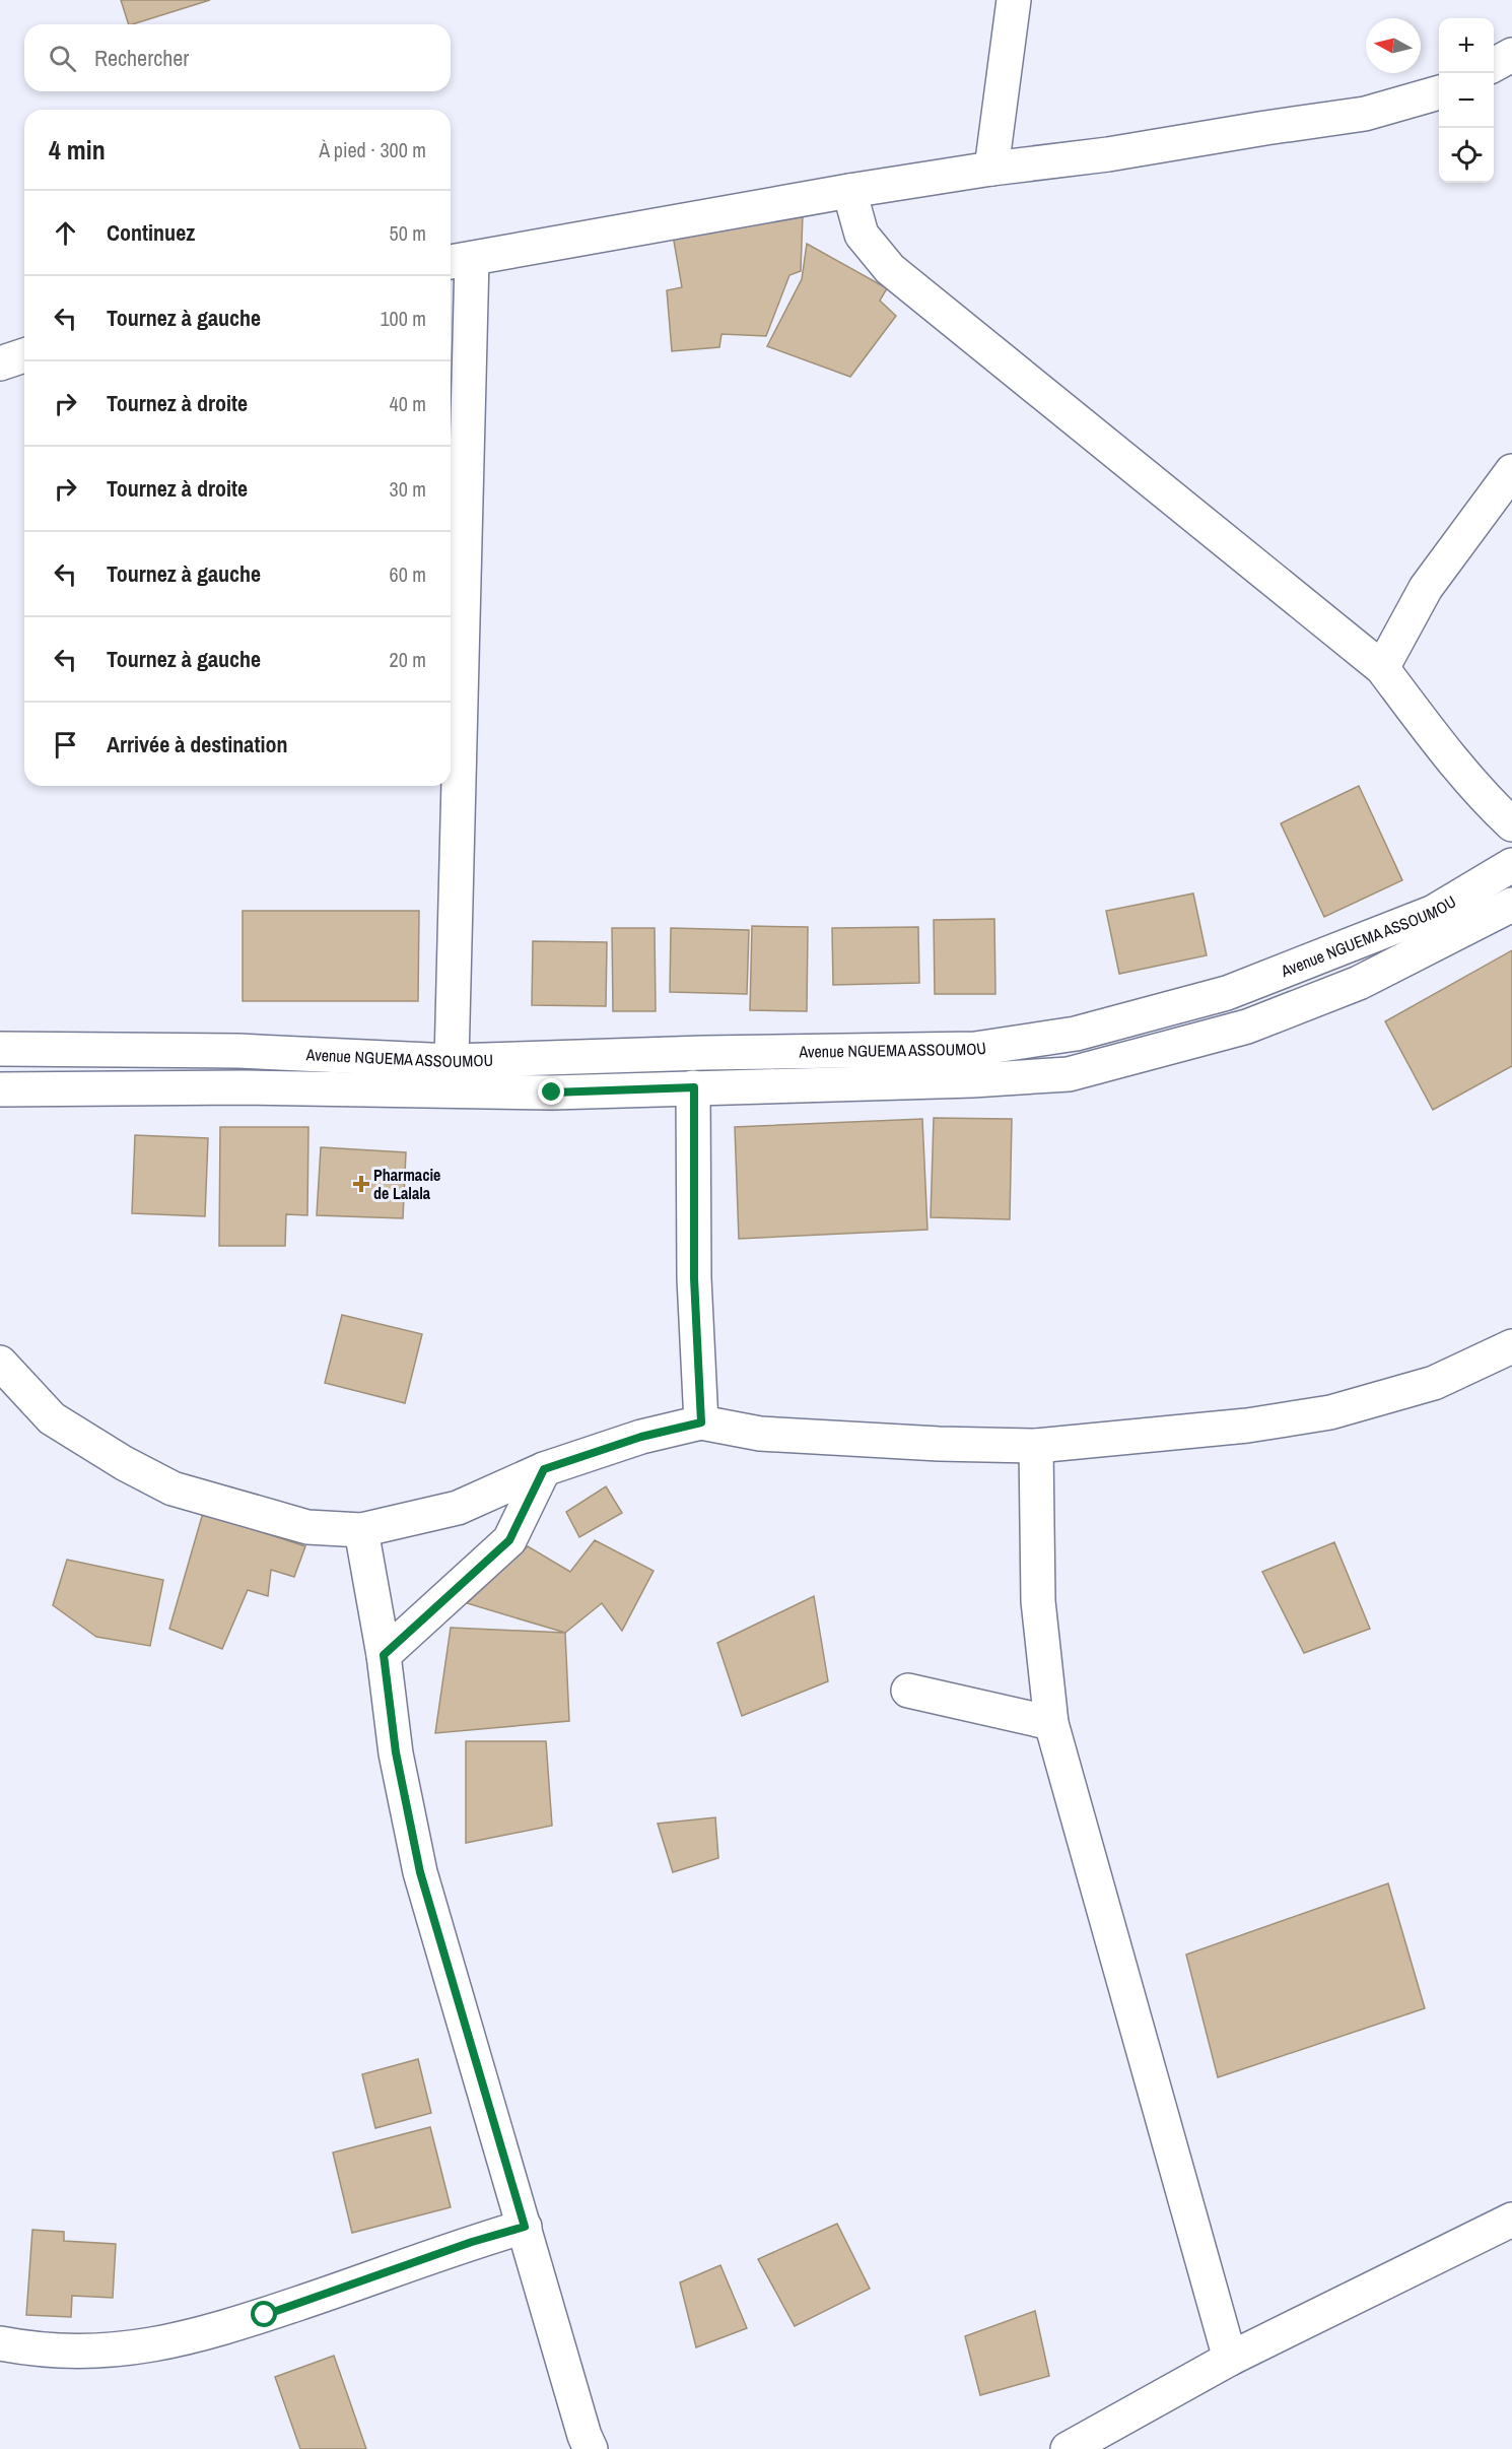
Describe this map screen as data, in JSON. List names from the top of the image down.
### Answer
{
  "streets": {
    "street": ["Avenue NGUEMA ASSOUMOU"]
  },
  "places": {
    "health": ["Pharmacie de Lalala"]
  },
  "north": "left",
  "page": {
    "map_buttons": ["+", "−"],
    "search": "Rechercher",
    "heading": ["4 min", "À pied · 300 m"],
    "list": [
      ["Continuez", "50 m"],
      ["Tournez à gauche", "100 m"],
      ["Tournez à droite", "40 m"],
      ["Tournez à droite", "30 m"],
      ["Tournez à gauche", "60 m"],
      ["Tournez à gauche", "20 m"],
      "Arrivée à destination"
    ]
  }
}
